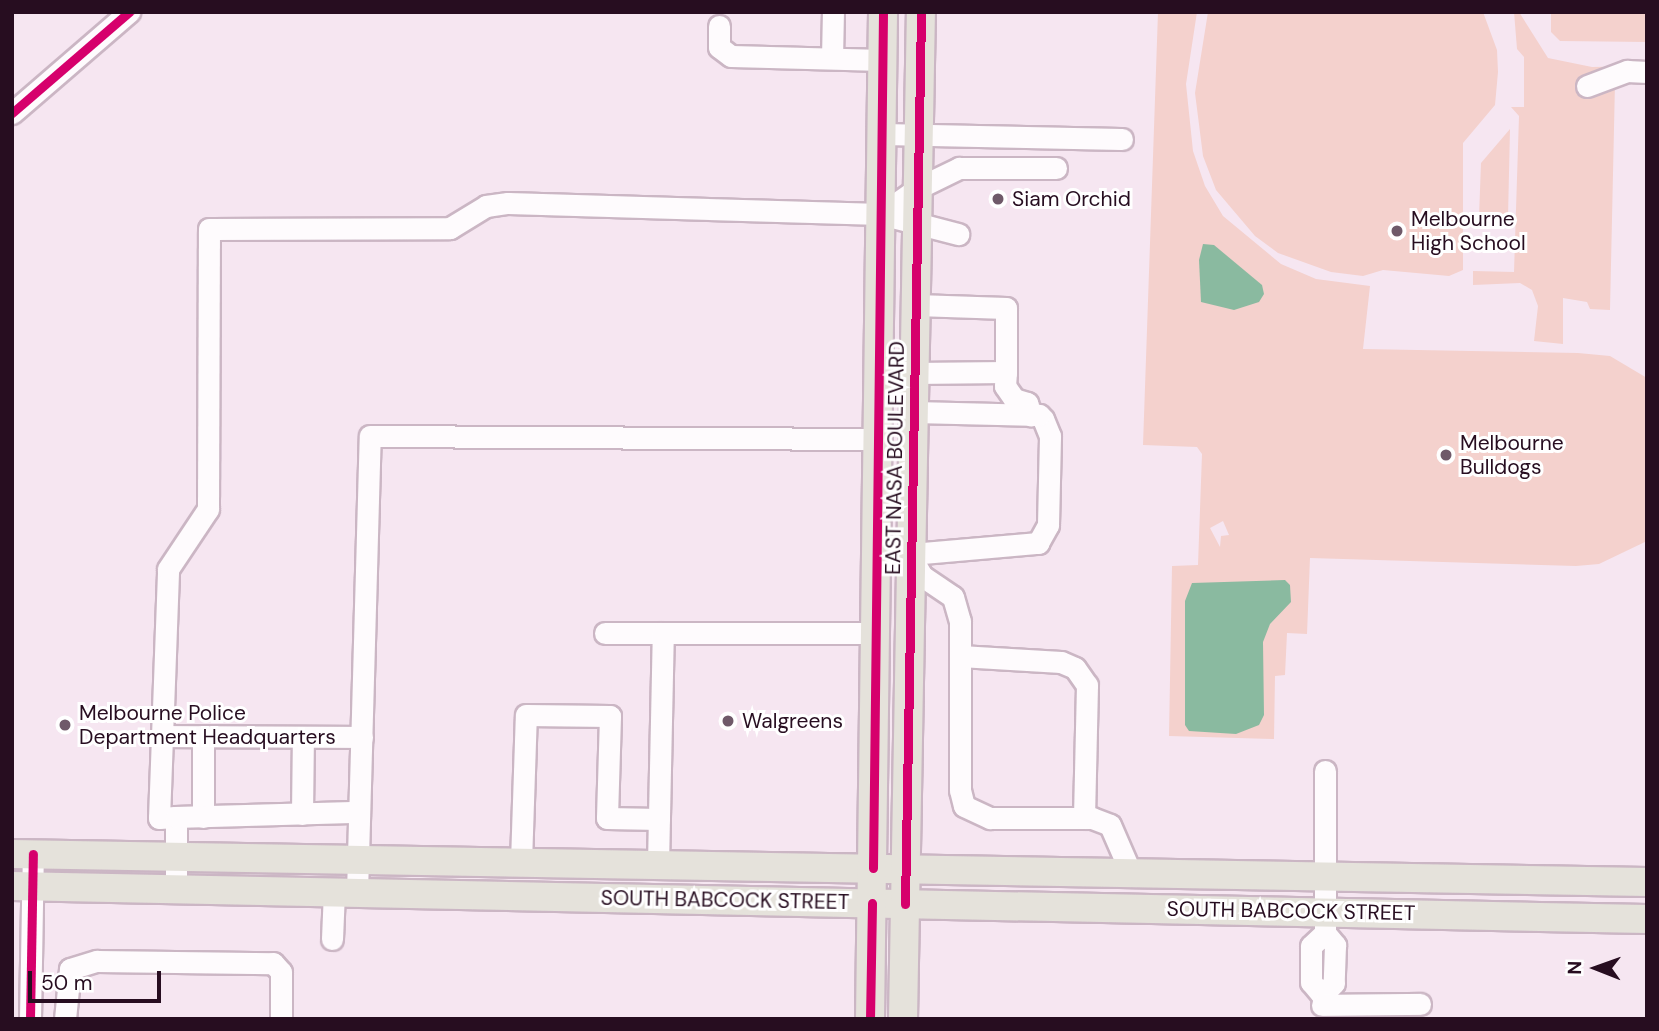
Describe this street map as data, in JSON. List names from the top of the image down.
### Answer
{
  "streets": {
    "main road": ["EAST NASA BOULEVARD", "SOUTH BABCOCK STREET"]
  },
  "crossings": [
    ["EAST NASA BOULEVARD", "SOUTH BABCOCK STREET"]
  ],
  "places": [
    "Siam Orchid",
    "Melbourne High School",
    "Melbourne Bulldogs",
    "Walgreens",
    "Melbourne Police Department Headquarters"
  ],
  "scale_bar": "50 m",
  "north": "left"
}
